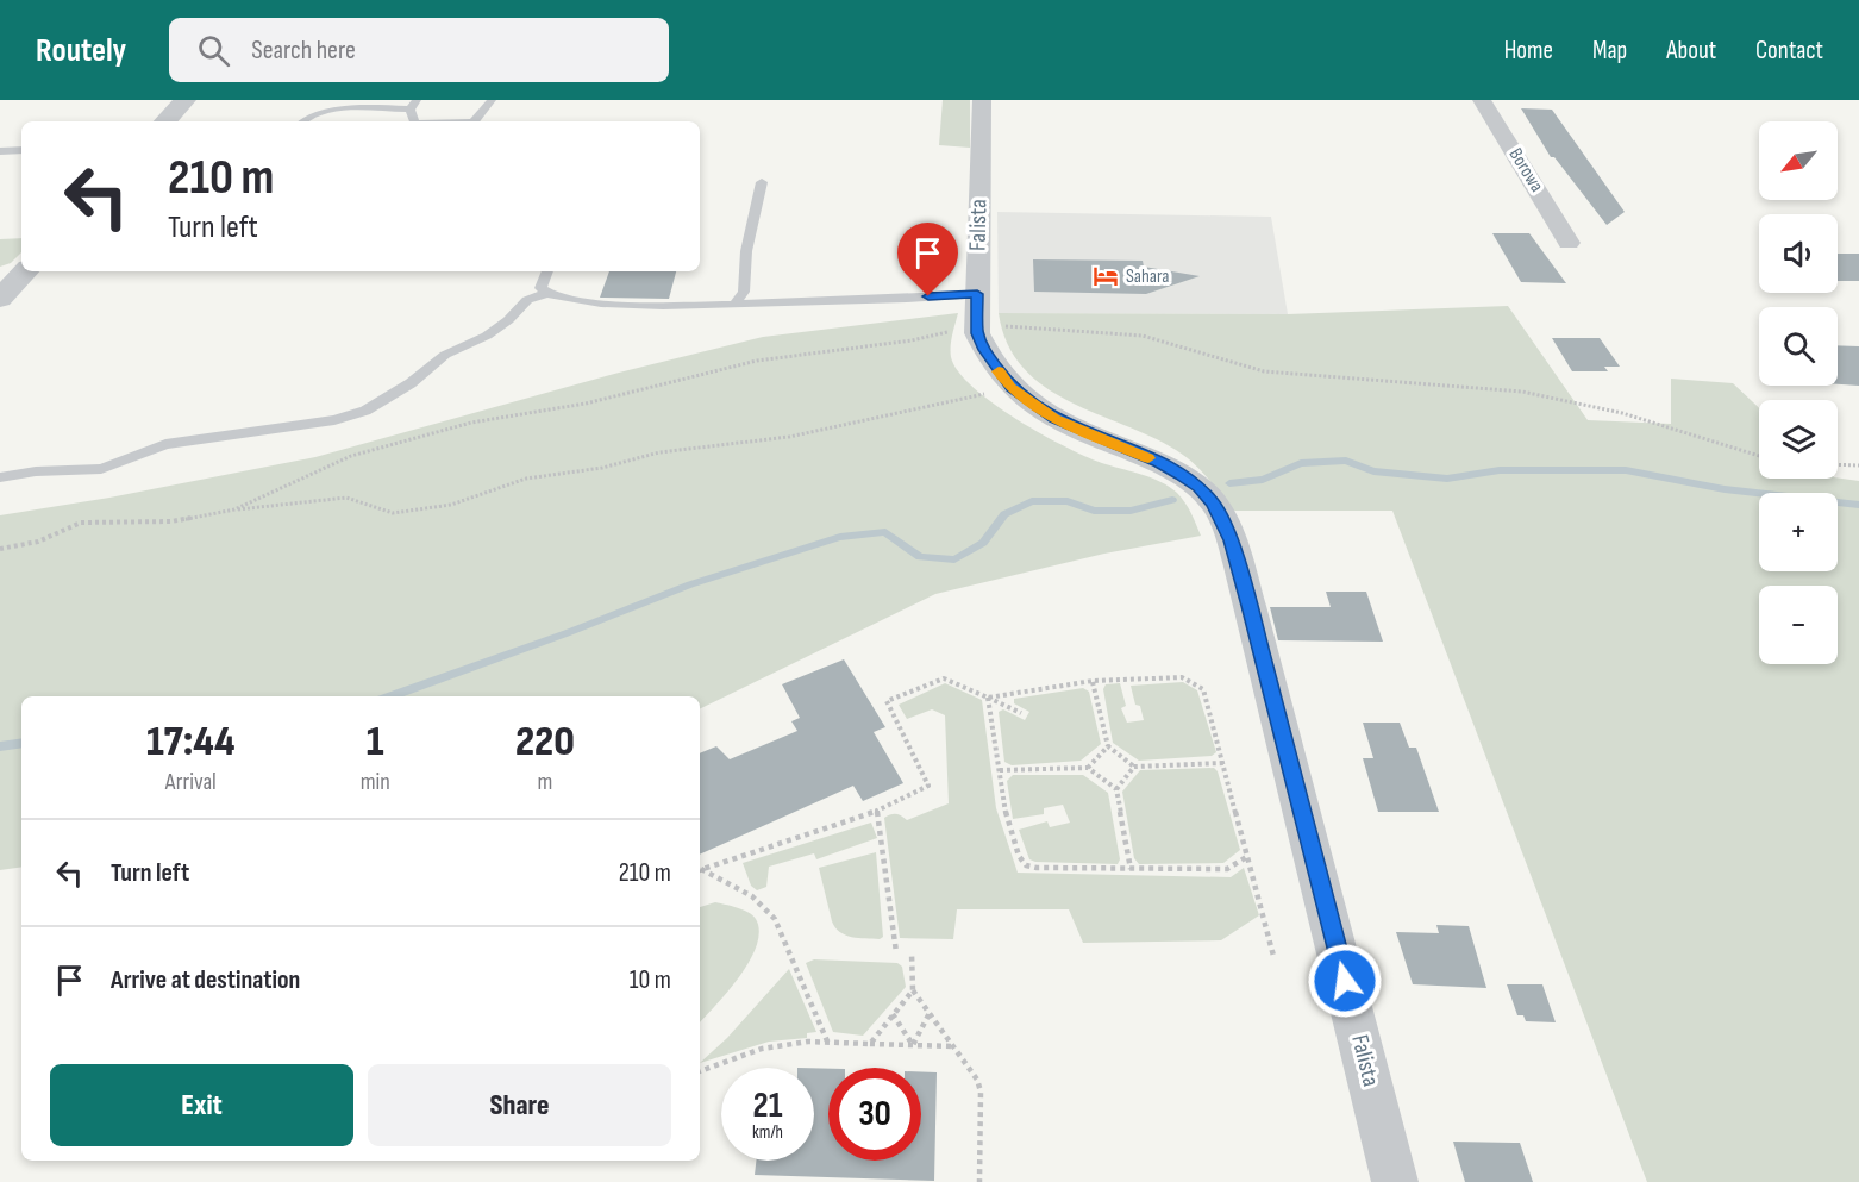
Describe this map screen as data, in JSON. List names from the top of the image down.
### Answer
{
  "streets": {
    "street": ["Borowa", "Falista"]
  },
  "places": {
    "hotel": ["Sahara"]
  },
  "north": "bottom left",
  "page": {
    "header": "Routely",
    "search": "Search here",
    "nav": [
      "Home",
      "Map",
      "About",
      "Contact"
    ],
    "map_buttons": ["+", "−"],
    "turn": ["210 m", "Turn left"],
    "eta": [
      "17:44",
      "Arrival",
      "1",
      "min",
      "220",
      "m"
    ],
    "list": [
      {
        "name": "Turn left",
        "value": "210 m"
      },
      {
        "name": "Arrive at destination",
        "value": "10 m"
      }
    ],
    "buttons": ["Exit", "Share"],
    "speed": "21 km/h",
    "limit": "30"
  }
}
